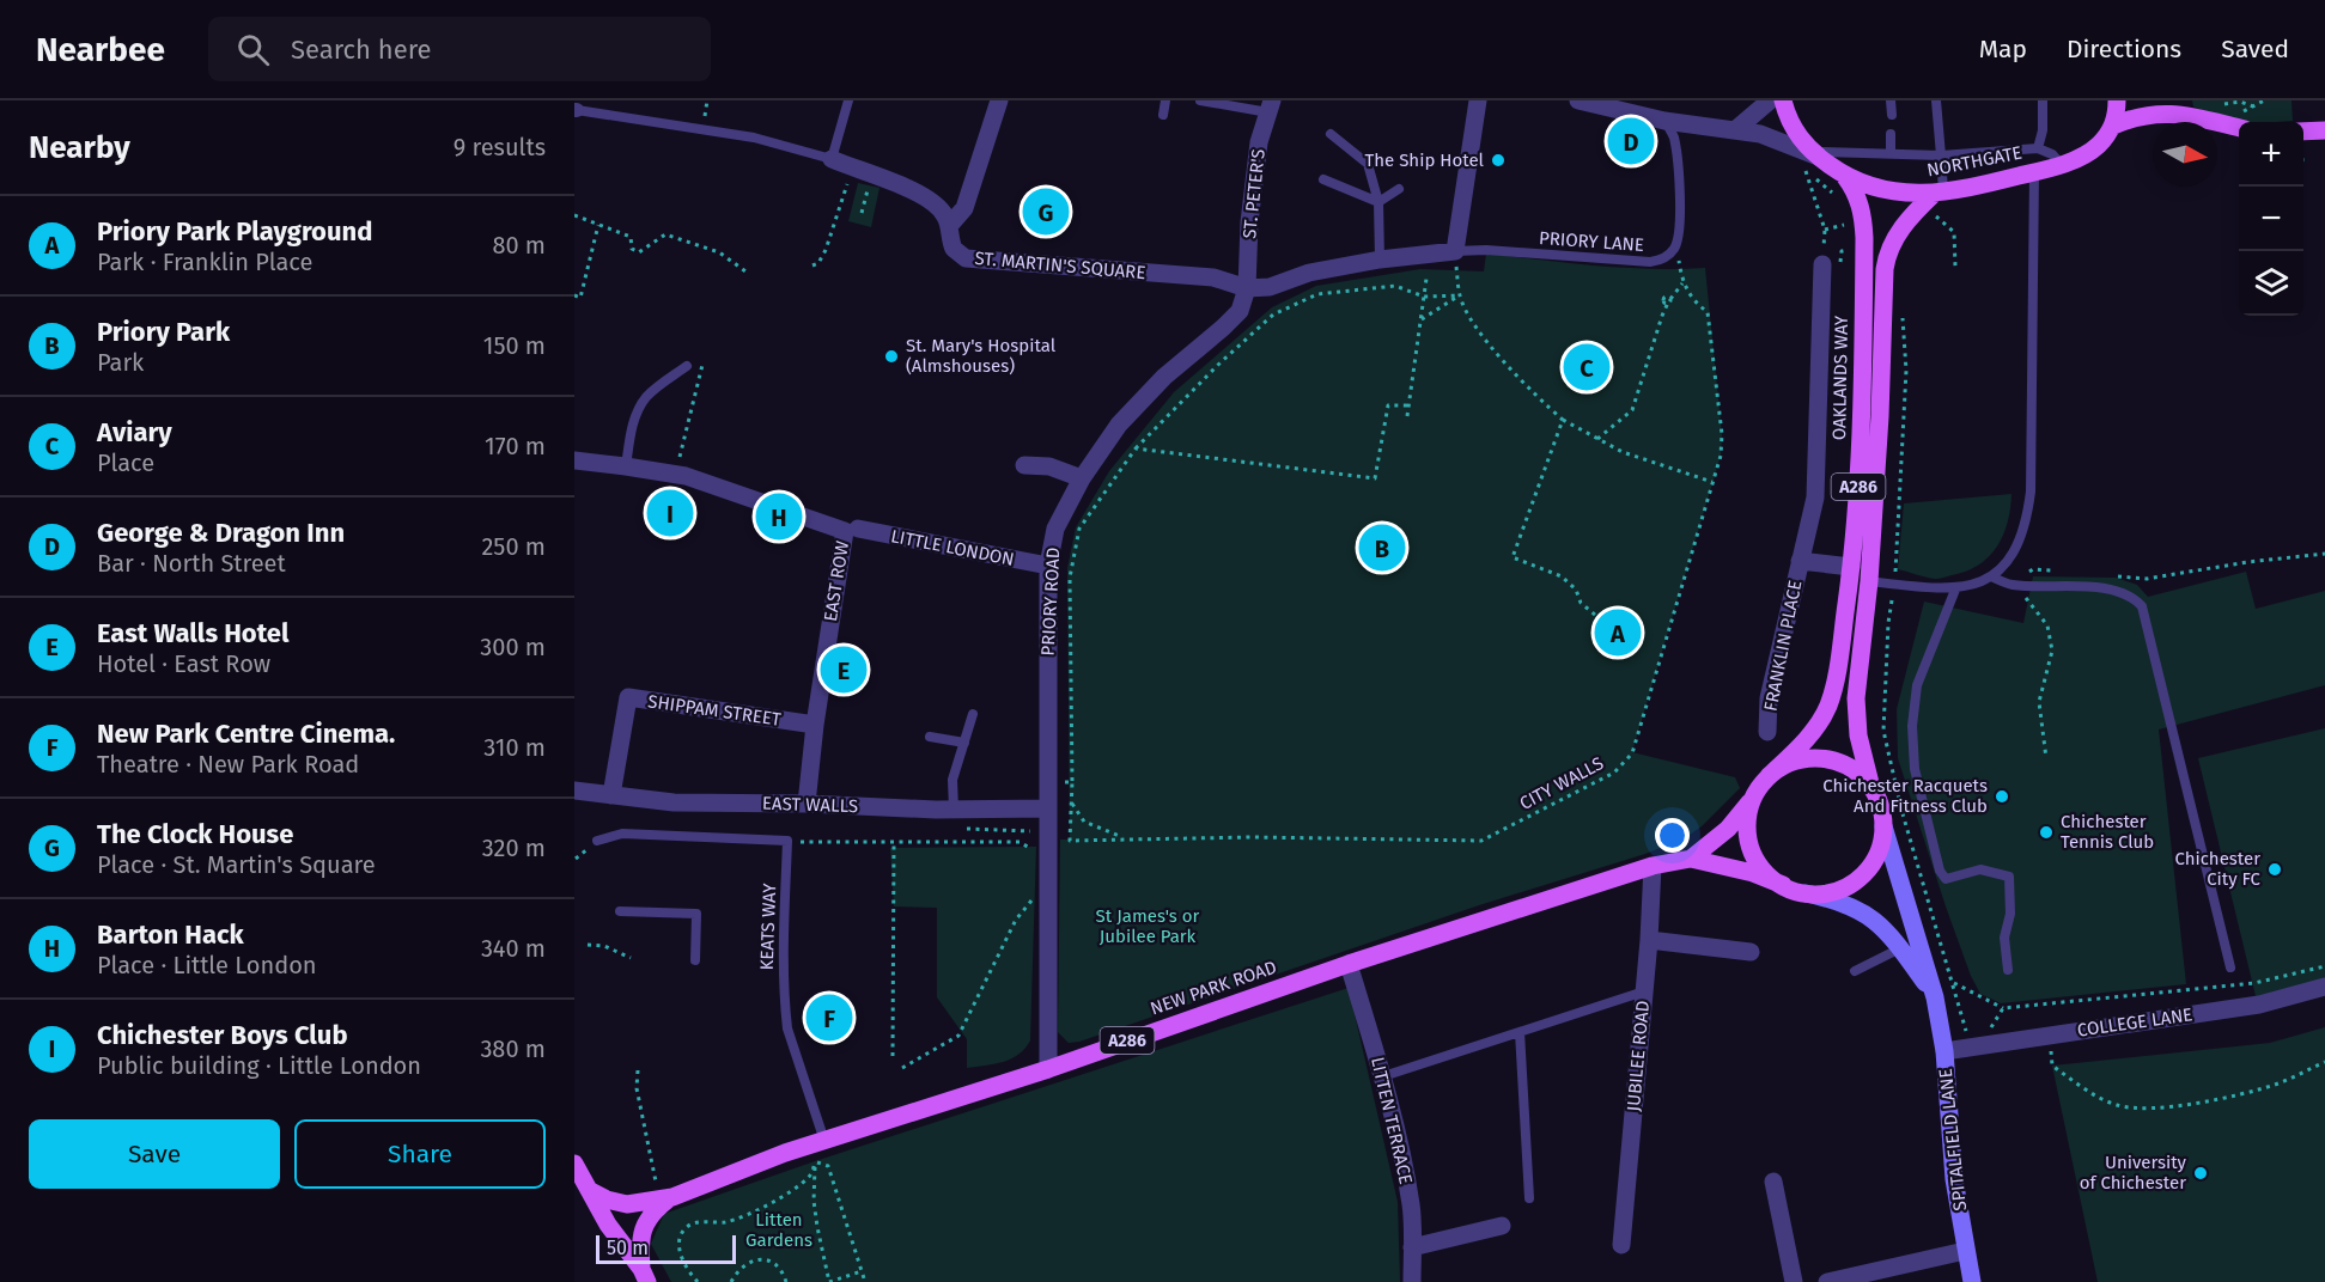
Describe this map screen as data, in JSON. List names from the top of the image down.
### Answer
{
  "streets": {
    "main road": [
      "NORTHGATE",
      "OAKLANDS WAY",
      "A286",
      "NEW PARK ROAD",
      "SPITALFIELD LANE"
    ],
    "street": [
      "ST. PETER'S",
      "ST. MARTIN'S SQUARE",
      "LITTLE LONDON",
      "EAST ROW",
      "PRIORY ROAD",
      "FRANKLIN PLACE",
      "SHIPPAM STREET",
      "EAST WALLS",
      "COLLEGE LANE",
      "JUBILEE ROAD",
      "LITTEN TERRACE"
    ],
    "lane": ["PRIORY LANE", "KEATS WAY"],
    "path": ["CITY WALLS"]
  },
  "crossings": [
    ["NORTHGATE", "OAKLANDS WAY"],
    ["NORTHGATE", "A286"],
    ["ST. PETER'S", "ST. MARTIN'S SQUARE"],
    ["ST. PETER'S", "PRIORY ROAD"],
    ["ST. MARTIN'S SQUARE", "PRIORY ROAD"],
    ["OAKLANDS WAY", "A286"],
    ["OAKLANDS WAY", "FRANKLIN PLACE"],
    ["OAKLANDS WAY", "NEW PARK ROAD"],
    ["OAKLANDS WAY", "SPITALFIELD LANE"],
    ["A286", "NEW PARK ROAD"],
    ["A286", "SPITALFIELD LANE"],
    ["LITTLE LONDON", "EAST ROW"],
    ["LITTLE LONDON", "PRIORY ROAD"],
    ["EAST ROW", "SHIPPAM STREET"],
    ["EAST ROW", "EAST WALLS"],
    ["PRIORY ROAD", "EAST WALLS"],
    ["PRIORY ROAD", "NEW PARK ROAD"],
    ["SHIPPAM STREET", "EAST WALLS"],
    ["KEATS WAY", "NEW PARK ROAD"],
    ["NEW PARK ROAD", "JUBILEE ROAD"],
    ["NEW PARK ROAD", "LITTEN TERRACE"],
    ["NEW PARK ROAD", "SPITALFIELD LANE"],
    ["COLLEGE LANE", "SPITALFIELD LANE"]
  ],
  "parks": ["St James's or Jubilee Park", "Litten Gardens"],
  "places": [
    "The Ship Hotel",
    "St. Mary's Hospital (Almshouses)",
    "Chichester Racquets And Fitness Club",
    "Chichester Tennis Club",
    "Chichester City FC",
    "University of Chichester"
  ],
  "scale_bar": "50 m",
  "north": "right",
  "page": {
    "header": "Nearbee",
    "search": "Search here",
    "nav": ["Map", "Directions", "Saved"],
    "heading": ["Nearby", "9 results"],
    "pins": [
      "D",
      "G",
      "C",
      "I",
      "H",
      "B",
      "A",
      "E",
      "F"
    ],
    "map_buttons": ["+", "−"],
    "list": [
      {
        "mark": "A",
        "name": "Priory Park Playground",
        "note": "Park · Franklin Place",
        "value": "80 m"
      },
      {
        "mark": "B",
        "name": "Priory Park",
        "note": "Park",
        "value": "150 m"
      },
      {
        "mark": "C",
        "name": "Aviary",
        "note": "Place",
        "value": "170 m"
      },
      {
        "mark": "D",
        "name": "George & Dragon Inn",
        "note": "Bar · North Street",
        "value": "250 m"
      },
      {
        "mark": "E",
        "name": "East Walls Hotel",
        "note": "Hotel · East Row",
        "value": "300 m"
      },
      {
        "mark": "F",
        "name": "New Park Centre Cinema.",
        "note": "Theatre · New Park Road",
        "value": "310 m"
      },
      {
        "mark": "G",
        "name": "The Clock House",
        "note": "Place · St. Martin's Square",
        "value": "320 m"
      },
      {
        "mark": "H",
        "name": "Barton Hack",
        "note": "Place · Little London",
        "value": "340 m"
      },
      {
        "mark": "I",
        "name": "Chichester Boys Club",
        "note": "Public building · Little London",
        "value": "380 m"
      }
    ],
    "buttons": ["Save", "Share"],
    "scale": "50 m"
  }
}
